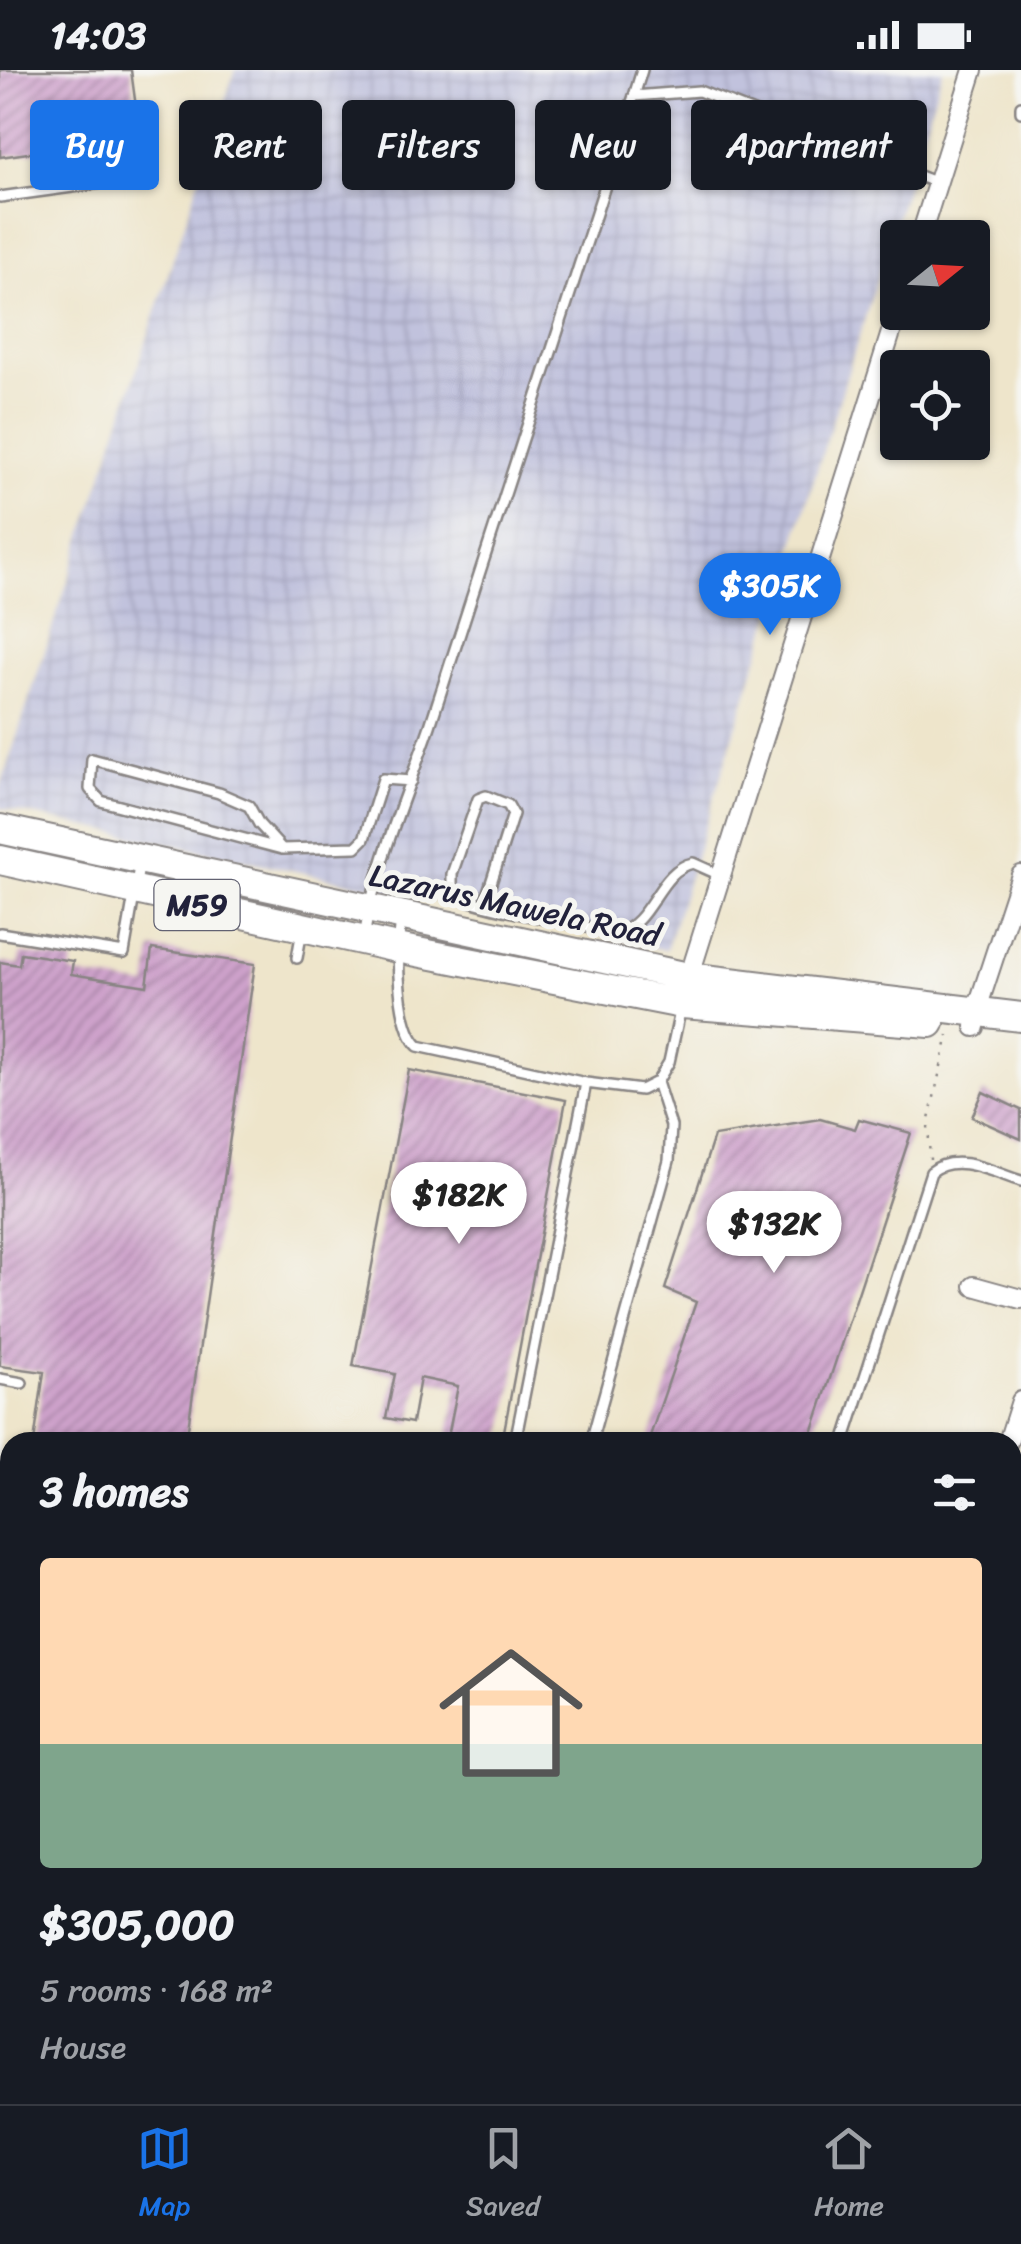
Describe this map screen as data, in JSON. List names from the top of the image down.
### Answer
{
  "streets": {
    "main road": ["M59", "Lazarus Mawela Road"]
  },
  "north": "right",
  "page": {
    "status": "14:03",
    "chip": [
      "Buy",
      "Rent",
      "Filters",
      "New",
      "Apartment"
    ],
    "price": ["$305K", "$182K", "$132K"],
    "heading": "3 homes",
    "list": [
      {
        "name": "$305,000",
        "note": "5 rooms · 168 m² · House"
      }
    ],
    "tabs": ["Map", "Saved", "Home"]
  }
}
